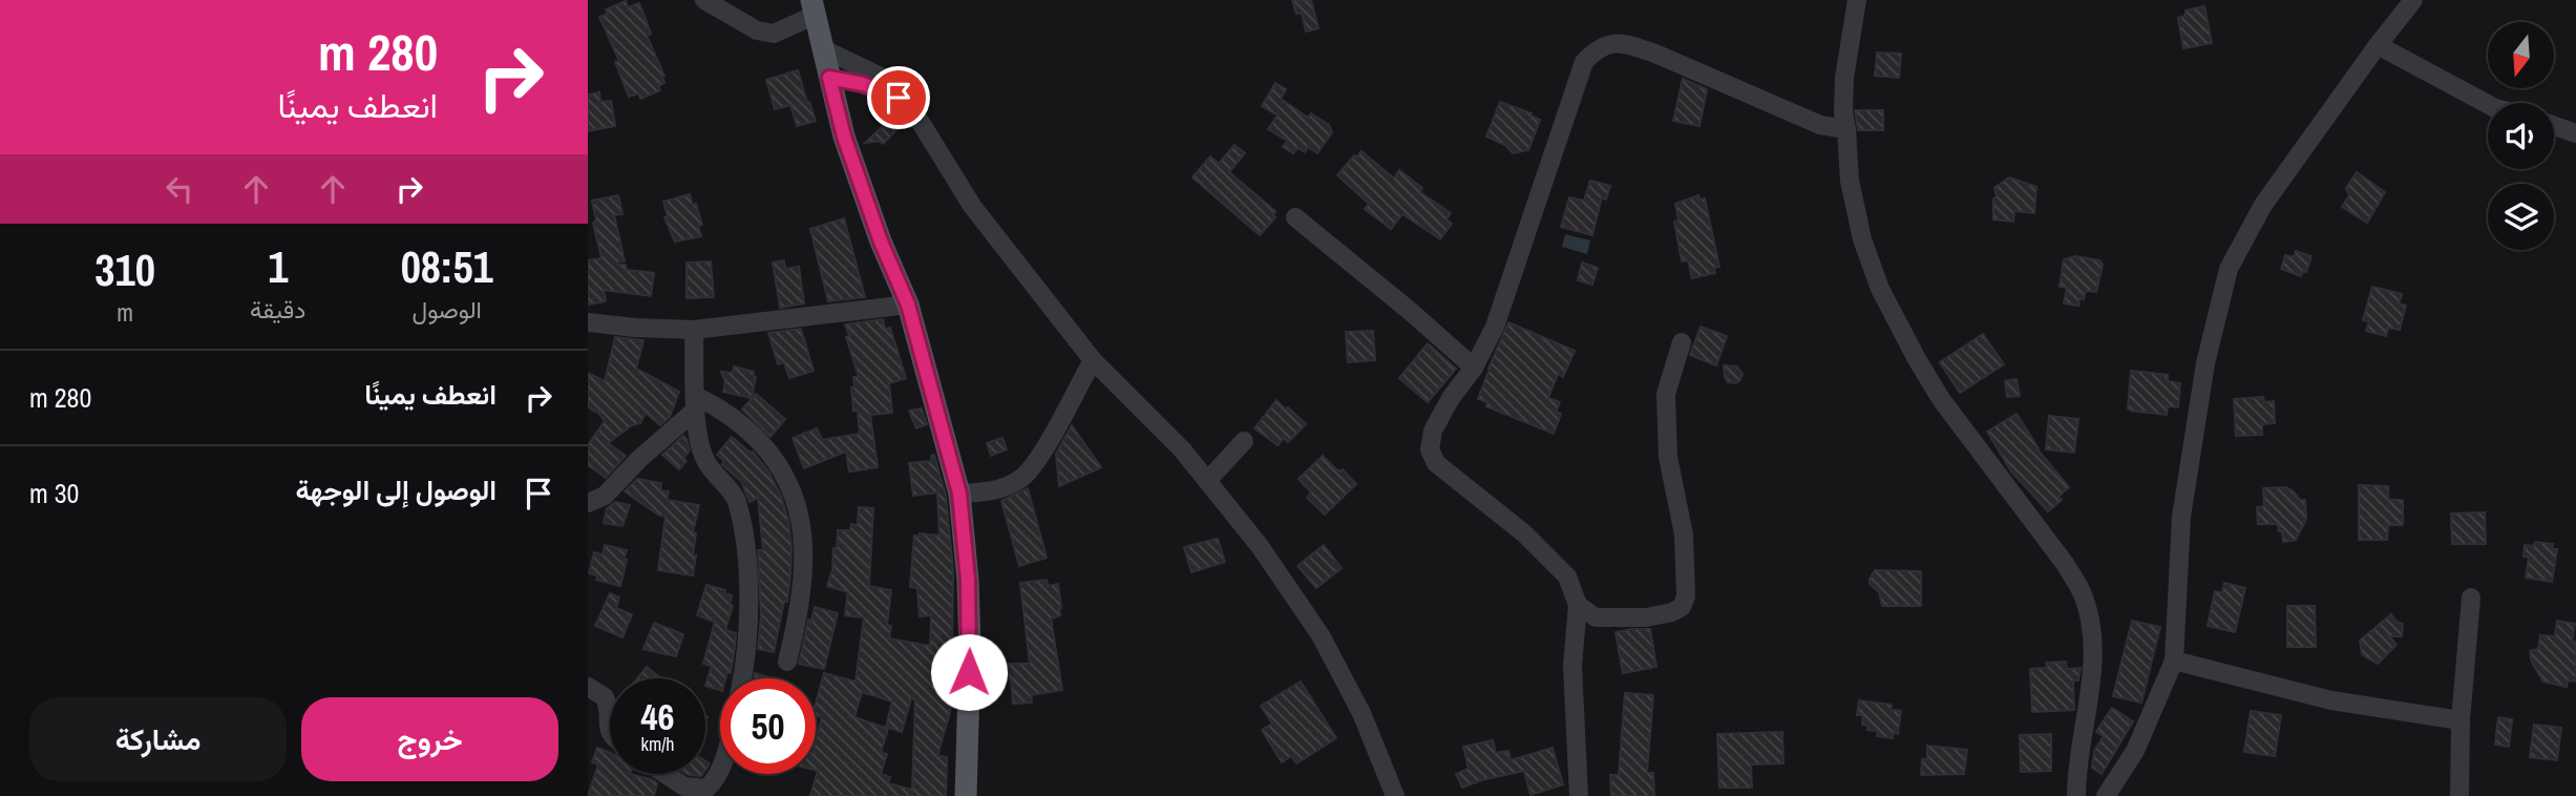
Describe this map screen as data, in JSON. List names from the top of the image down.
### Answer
{
  "north": "bottom",
  "page": {
    "turn": ["280 m", "انعطف يمينًا"],
    "eta": [
      "08:51",
      "الوصول",
      "1",
      "دقيقة",
      "310",
      "m"
    ],
    "list": [
      {
        "name": "انعطف يمينًا",
        "value": "280 m"
      },
      {
        "name": "الوصول إلى الوجهة",
        "value": "30 m"
      }
    ],
    "speed": "46 km/h",
    "limit": "50",
    "buttons": ["خروج", "مشاركة"]
  }
}
